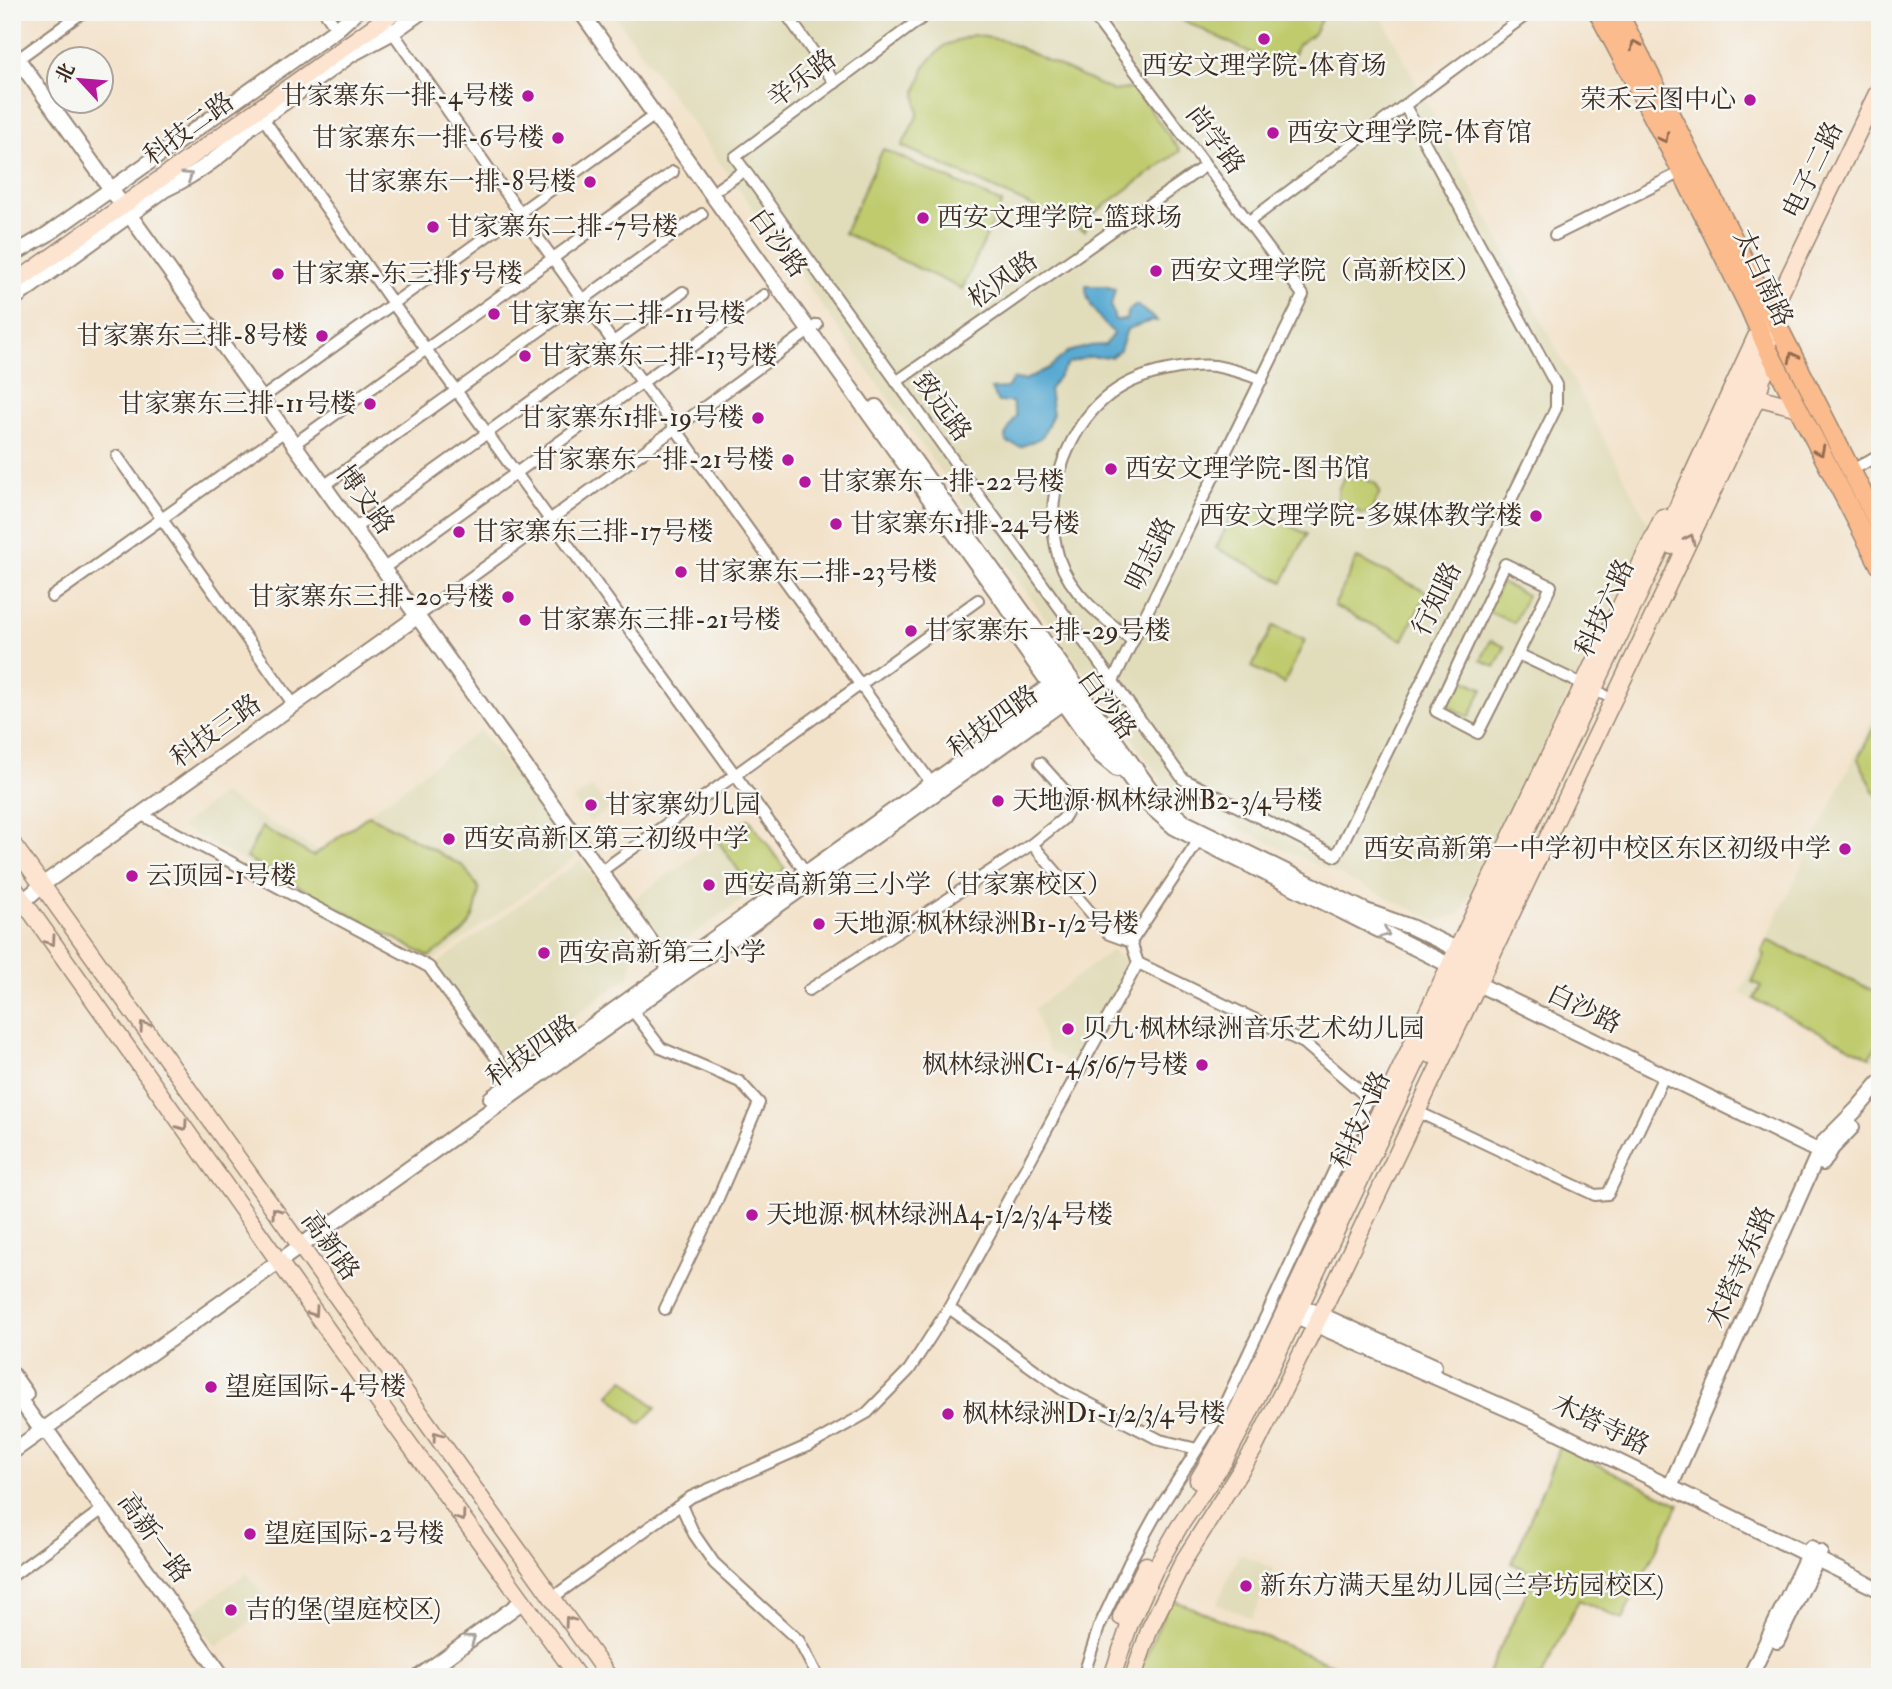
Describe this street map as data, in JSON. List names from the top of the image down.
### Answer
{
  "streets": {
    "main road": [
      "科技二路",
      "电子二路",
      "太白南路",
      "科技六路",
      "高新路"
    ],
    "street": [
      "辛乐路",
      "尚学路",
      "白沙路",
      "松风路",
      "致远路",
      "博文路",
      "明志路",
      "行知路",
      "科技四路",
      "科技三路",
      "木塔寺东路",
      "木塔寺路",
      "高新一路"
    ]
  },
  "crossings": [
    ["辛乐路", "致远路"],
    ["科技二路", "博文路"],
    ["尚学路", "松风路"],
    ["尚学路", "明志路"],
    ["电子二路", "太白南路"],
    ["电子二路", "科技六路"],
    ["白沙路", "科技六路"],
    ["白沙路", "科技四路"],
    ["白沙路", "木塔寺东路"],
    ["太白南路", "科技六路"],
    ["松风路", "致远路"],
    ["致远路", "明志路"],
    ["致远路", "行知路"],
    ["博文路", "科技四路"],
    ["博文路", "科技三路"],
    ["明志路", "行知路"],
    ["科技六路", "木塔寺路"],
    ["科技四路", "高新路"],
    ["科技四路", "高新一路"],
    ["科技三路", "高新路"],
    ["木塔寺东路", "木塔寺路"]
  ],
  "places": [
    "西安文理学院-体育场",
    "甘家寨东一排-4号楼",
    "荣禾云图中心",
    "西安文理学院-体育馆",
    "甘家寨东一排-6号楼",
    "甘家寨东一排-8号楼",
    "西安文理学院-篮球场",
    "甘家寨东二排-7号楼",
    "西安文理学院（高新校区）",
    "甘家寨-东三排5号楼",
    "甘家寨东二排-11号楼",
    "甘家寨东三排-8号楼",
    "甘家寨东二排-13号楼",
    "甘家寨东三排-11号楼",
    "甘家寨东1排-19号楼",
    "甘家寨东一排-21号楼",
    "西安文理学院-图书馆",
    "甘家寨东一排-22号楼",
    "西安文理学院-多媒体教学楼",
    "甘家寨东1排-24号楼",
    "甘家寨东三排-17号楼",
    "甘家寨东二排-23号楼",
    "甘家寨东三排-20号楼",
    "甘家寨东三排-21号楼",
    "甘家寨东一排-29号楼",
    "天地源·枫林绿洲B2-3/4号楼",
    "甘家寨幼儿园",
    "西安高新区第三初级中学",
    "西安高新第一中学初中校区东区初级中学",
    "云顶园-1号楼",
    "西安高新第三小学（甘家寨校区）",
    "天地源·枫林绿洲B1-1/2号楼",
    "西安高新第三小学",
    "贝九·枫林绿洲音乐艺术幼儿园",
    "枫林绿洲C1-4/5/6/7号楼",
    "天地源·枫林绿洲A4-1/2/3/4号楼",
    "望庭国际-4号楼",
    "枫林绿洲D1-1/2/3/4号楼",
    "望庭国际-2号楼",
    "新东方满天星幼儿园(兰亭坊园校区)",
    "吉的堡(望庭校区)"
  ],
  "north": "top left"
}
